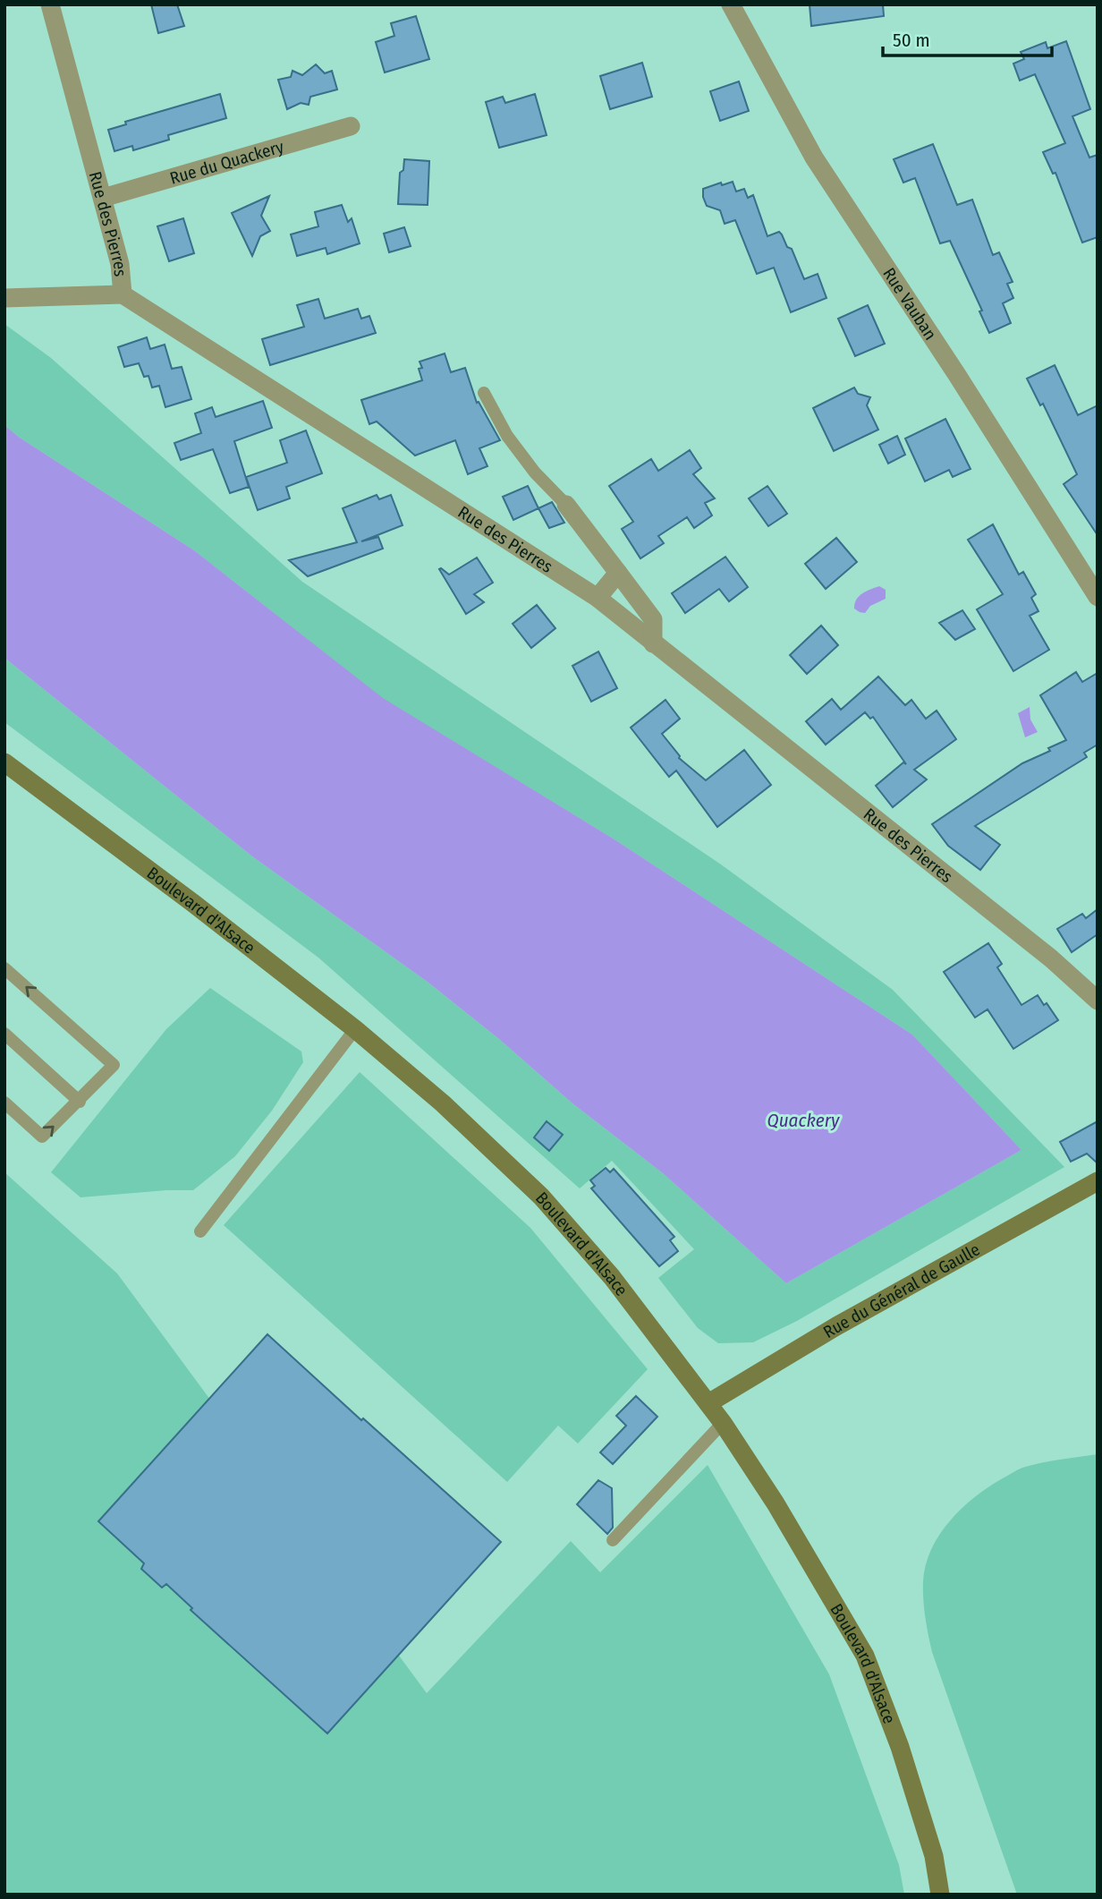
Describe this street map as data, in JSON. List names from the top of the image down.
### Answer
{
  "streets": {
    "street": [
      "Rue du Quackery",
      "Rue des Pierres",
      "Rue Vauban",
      "Boulevard d'Alsace",
      "Rue du Général de Gaulle"
    ]
  },
  "crossings": [
    ["Rue du Quackery", "Rue des Pierres"],
    ["Boulevard d'Alsace", "Rue du Général de Gaulle"]
  ],
  "water": ["Quackery"],
  "scale_bar": "50 m"
}
